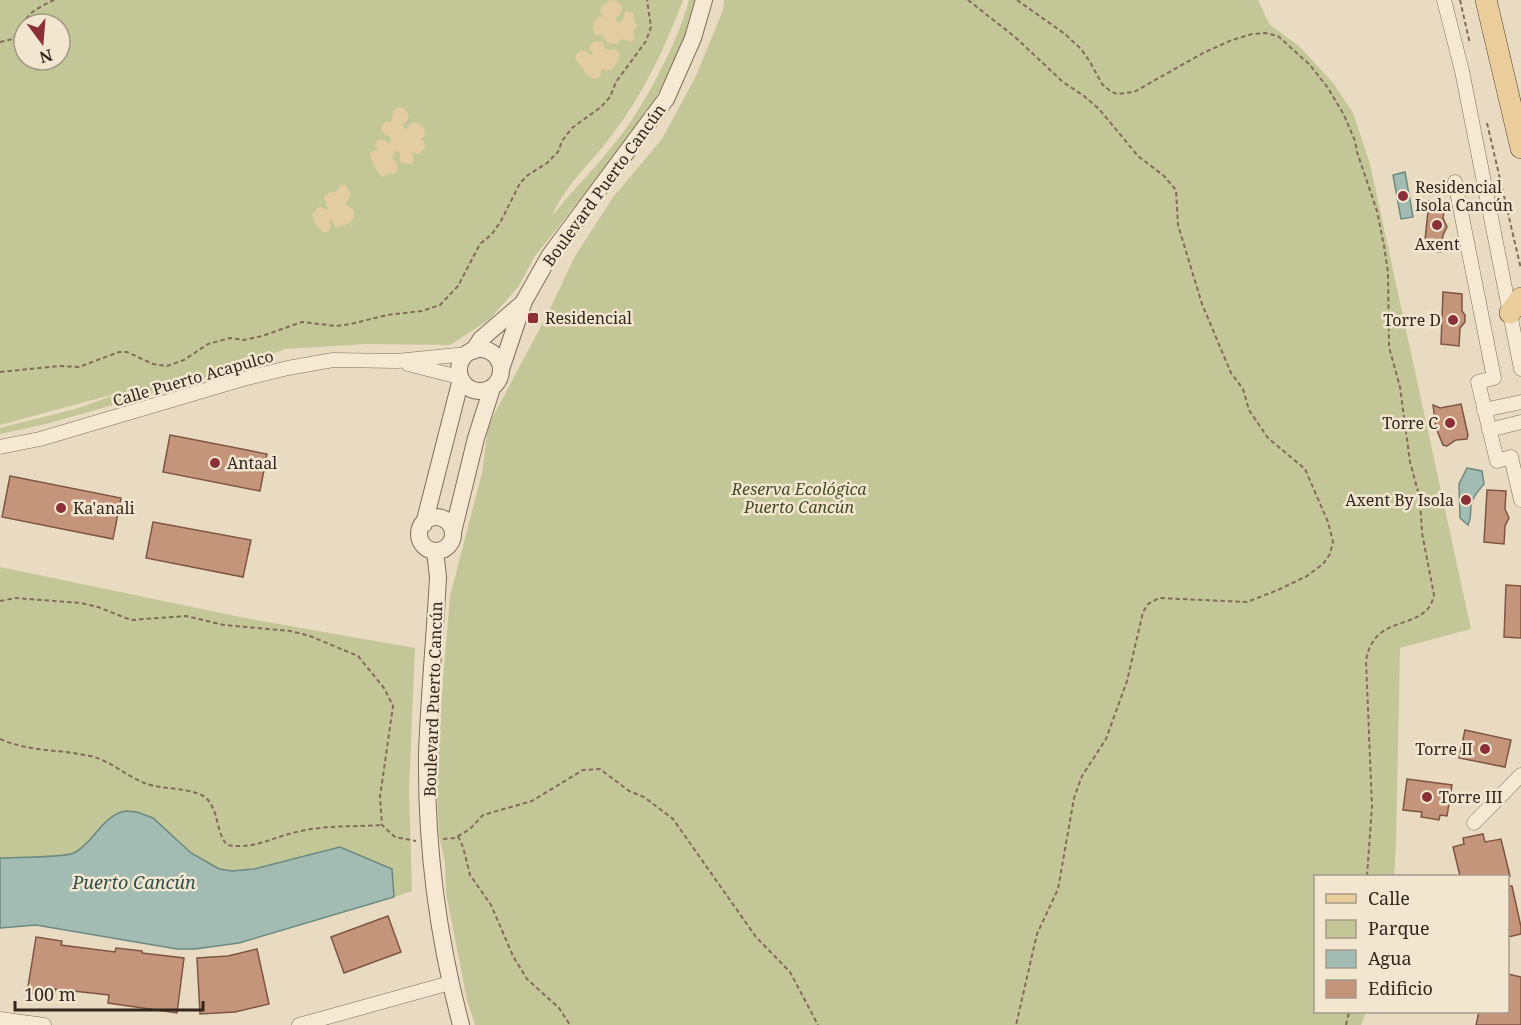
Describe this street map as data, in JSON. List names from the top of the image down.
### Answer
{
  "streets": {
    "street": ["Boulevard Puerto Cancún", "Calle Puerto Acapulco"]
  },
  "crossings": [
    ["Boulevard Puerto Cancún", "Calle Puerto Acapulco"]
  ],
  "water": ["Puerto Cancún"],
  "parks": ["Reserva Ecológica Puerto Cancún"],
  "places": {
    "other": [
      "Residencial Isola Cancún",
      "Axent",
      "Torre D",
      "Torre C",
      "Antaal",
      "Axent By Isola",
      "Ka'anali",
      "Torre II",
      "Torre III"
    ],
    "transit": ["Residencial"]
  },
  "legend": [
    "Calle",
    "Parque",
    "Agua",
    "Edificio"
  ],
  "scale_bar": "100 m",
  "north": "bottom"
}
